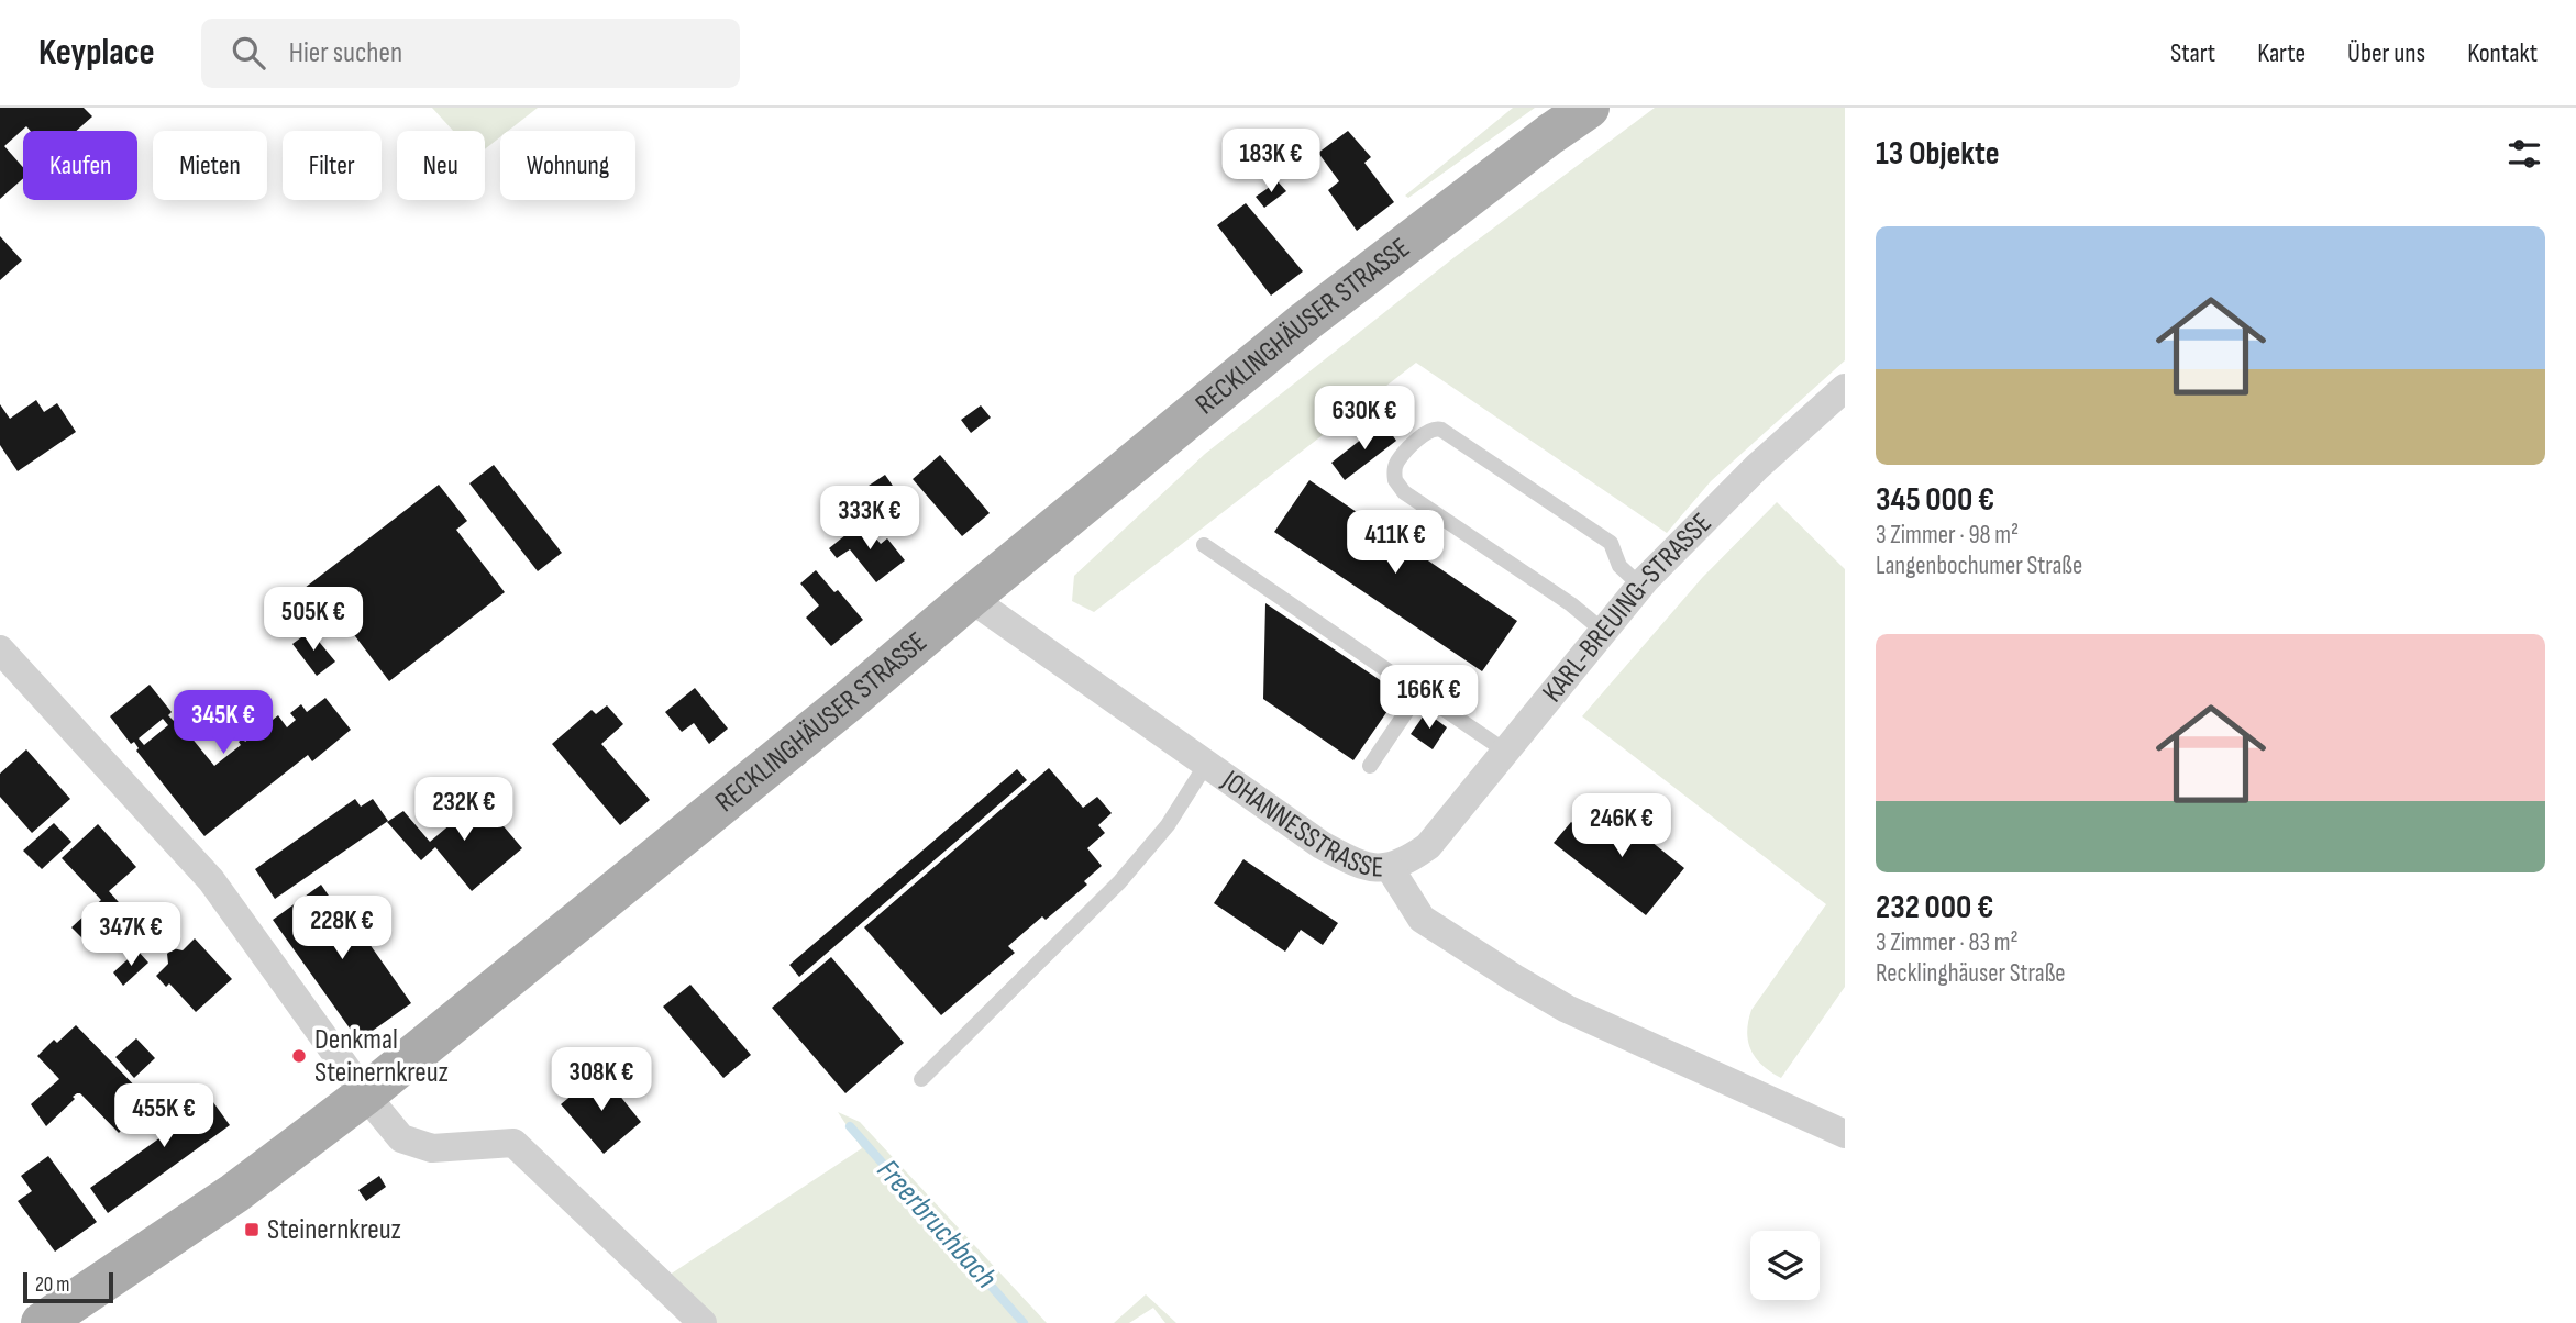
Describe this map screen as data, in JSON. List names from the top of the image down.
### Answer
{
  "streets": {
    "main road": ["RECKLINGHÄUSER STRASSE"],
    "street": ["KARL-BREUING-STRASSE", "JOHANNESSTRASSE"]
  },
  "crossings": [
    ["RECKLINGHÄUSER STRASSE", "JOHANNESSTRASSE"],
    ["KARL-BREUING-STRASSE", "JOHANNESSTRASSE"]
  ],
  "water": ["Freerbruchbach"],
  "places": {
    "other": ["Denkmal Steinernkreuz"],
    "transit": ["Steinernkreuz"]
  },
  "scale_bar": "20 m",
  "page": {
    "header": "Keyplace",
    "search": "Hier suchen",
    "nav": [
      "Start",
      "Karte",
      "Über uns",
      "Kontakt"
    ],
    "heading": "13 Objekte",
    "price": [
      "183K €",
      "630K €",
      "333K €",
      "411K €",
      "505K €",
      "166K €",
      "345K €",
      "232K €",
      "246K €",
      "228K €",
      "347K €",
      "308K €",
      "455K €"
    ],
    "chip": [
      "Kaufen",
      "Mieten",
      "Filter",
      "Neu",
      "Wohnung"
    ],
    "list": [
      {
        "name": "345 000 €",
        "note": "3 Zimmer · 98 m² · Langenbochumer Straße"
      },
      {
        "name": "232 000 €",
        "note": "3 Zimmer · 83 m² · Recklinghäuser Straße"
      }
    ],
    "scale": "20 m"
  }
}
